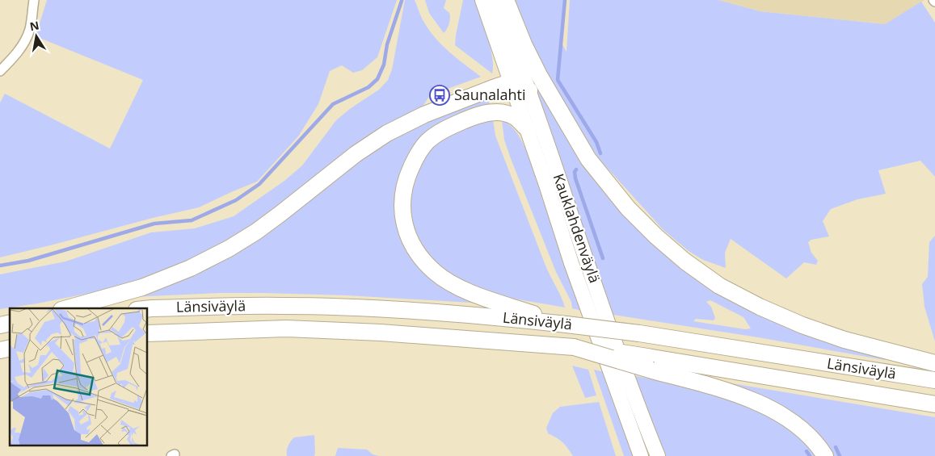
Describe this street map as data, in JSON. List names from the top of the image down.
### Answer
{
  "streets": {
    "highway": ["Länsiväylä"],
    "main road": ["Kauklahdenväylä"]
  },
  "places": {
    "bus stop": ["Saunalahti"]
  },
  "north": "top"
}
